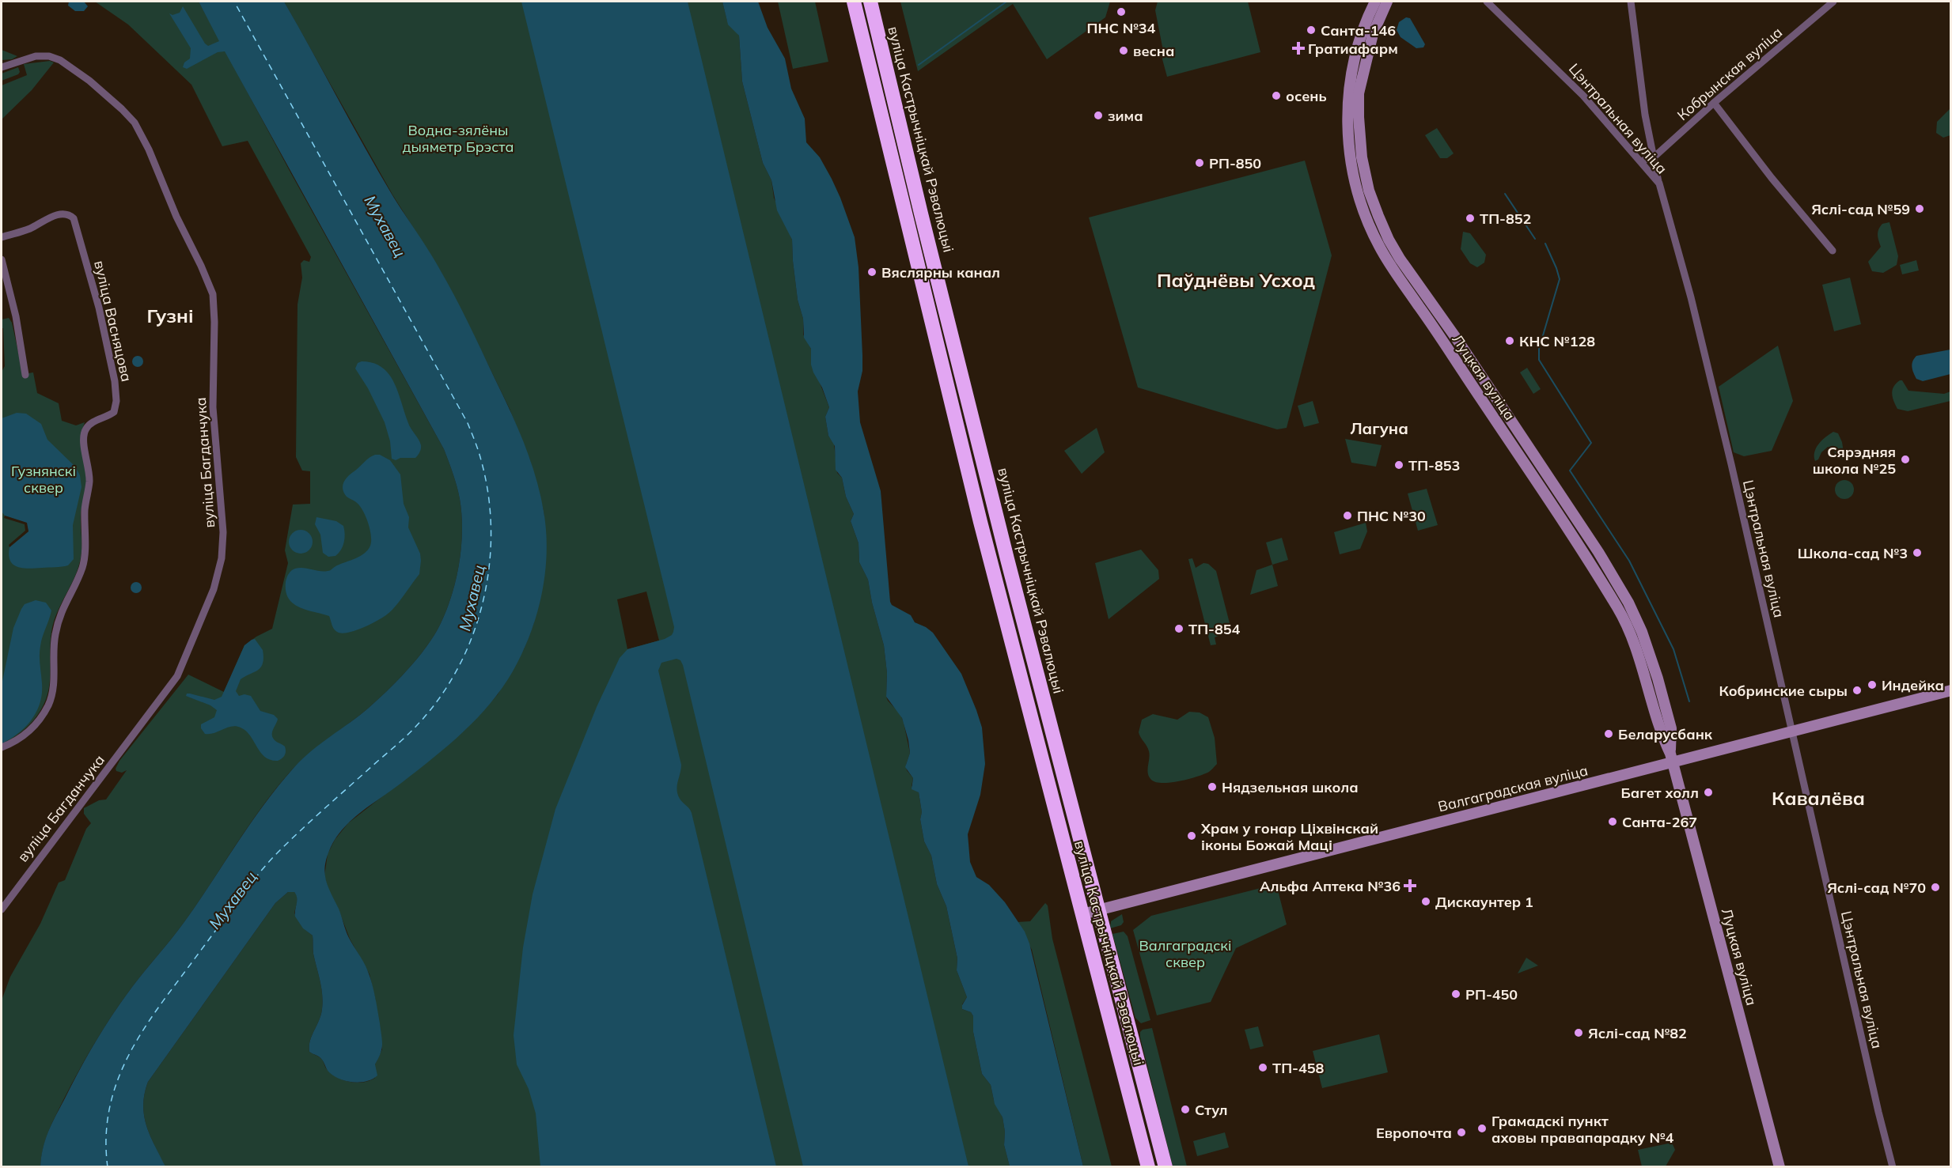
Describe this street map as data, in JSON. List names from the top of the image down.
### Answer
{
  "streets": {
    "highway": ["вуліца Кастрычніцкай Рэвалюцыі"],
    "street": [
      "Кобрынская вуліца",
      "Цэнтральная вуліца",
      "вуліца Васняцова",
      "Луцкая вуліца",
      "вуліца Багданчука",
      "Валгаградская вуліца"
    ]
  },
  "crossings": [
    ["Кобрынская вуліца", "Цэнтральная вуліца"],
    ["Цэнтральная вуліца", "Валгаградская вуліца"],
    ["вуліца Кастрычніцкай Рэвалюцыі", "Валгаградская вуліца"],
    ["Луцкая вуліца", "Валгаградская вуліца"]
  ],
  "districts": [
    "Паўднёвы Усход",
    "Гузні",
    "Лагуна",
    "Кавалёва"
  ],
  "water": ["Мухавец"],
  "parks": ["Водна-зялёны дыяметр Брэста", "Гузнянскі сквер", "Валгаградскі сквер"],
  "places": {
    "other": [
      "ПНС №34",
      "Санта-146",
      "весна",
      "осень",
      "зима",
      "РП-850",
      "Яслі-сад №59",
      "ТП-852",
      "Вяслярны канал",
      "КНС №128",
      "Сярэдняя школа №25",
      "ТП-853",
      "ПНС №30",
      "Школа-сад №3",
      "ТП-854",
      "Индейка",
      "Кобринские сыры",
      "Беларусбанк",
      "Нядзельная школа",
      "Багет холл",
      "Санта-267",
      "Храм у гонар Ціхвінскай іконы Божай Маці",
      "Яслі-сад №70",
      "Дискаунтер 1",
      "РП-450",
      "Яслі-сад №82",
      "ТП-458",
      "Стул",
      "Грамадскі пункт аховы правапарадку №4",
      "Европочта"
    ],
    "health": ["Гратиафарм", "Альфа Аптека №36"]
  }
}
